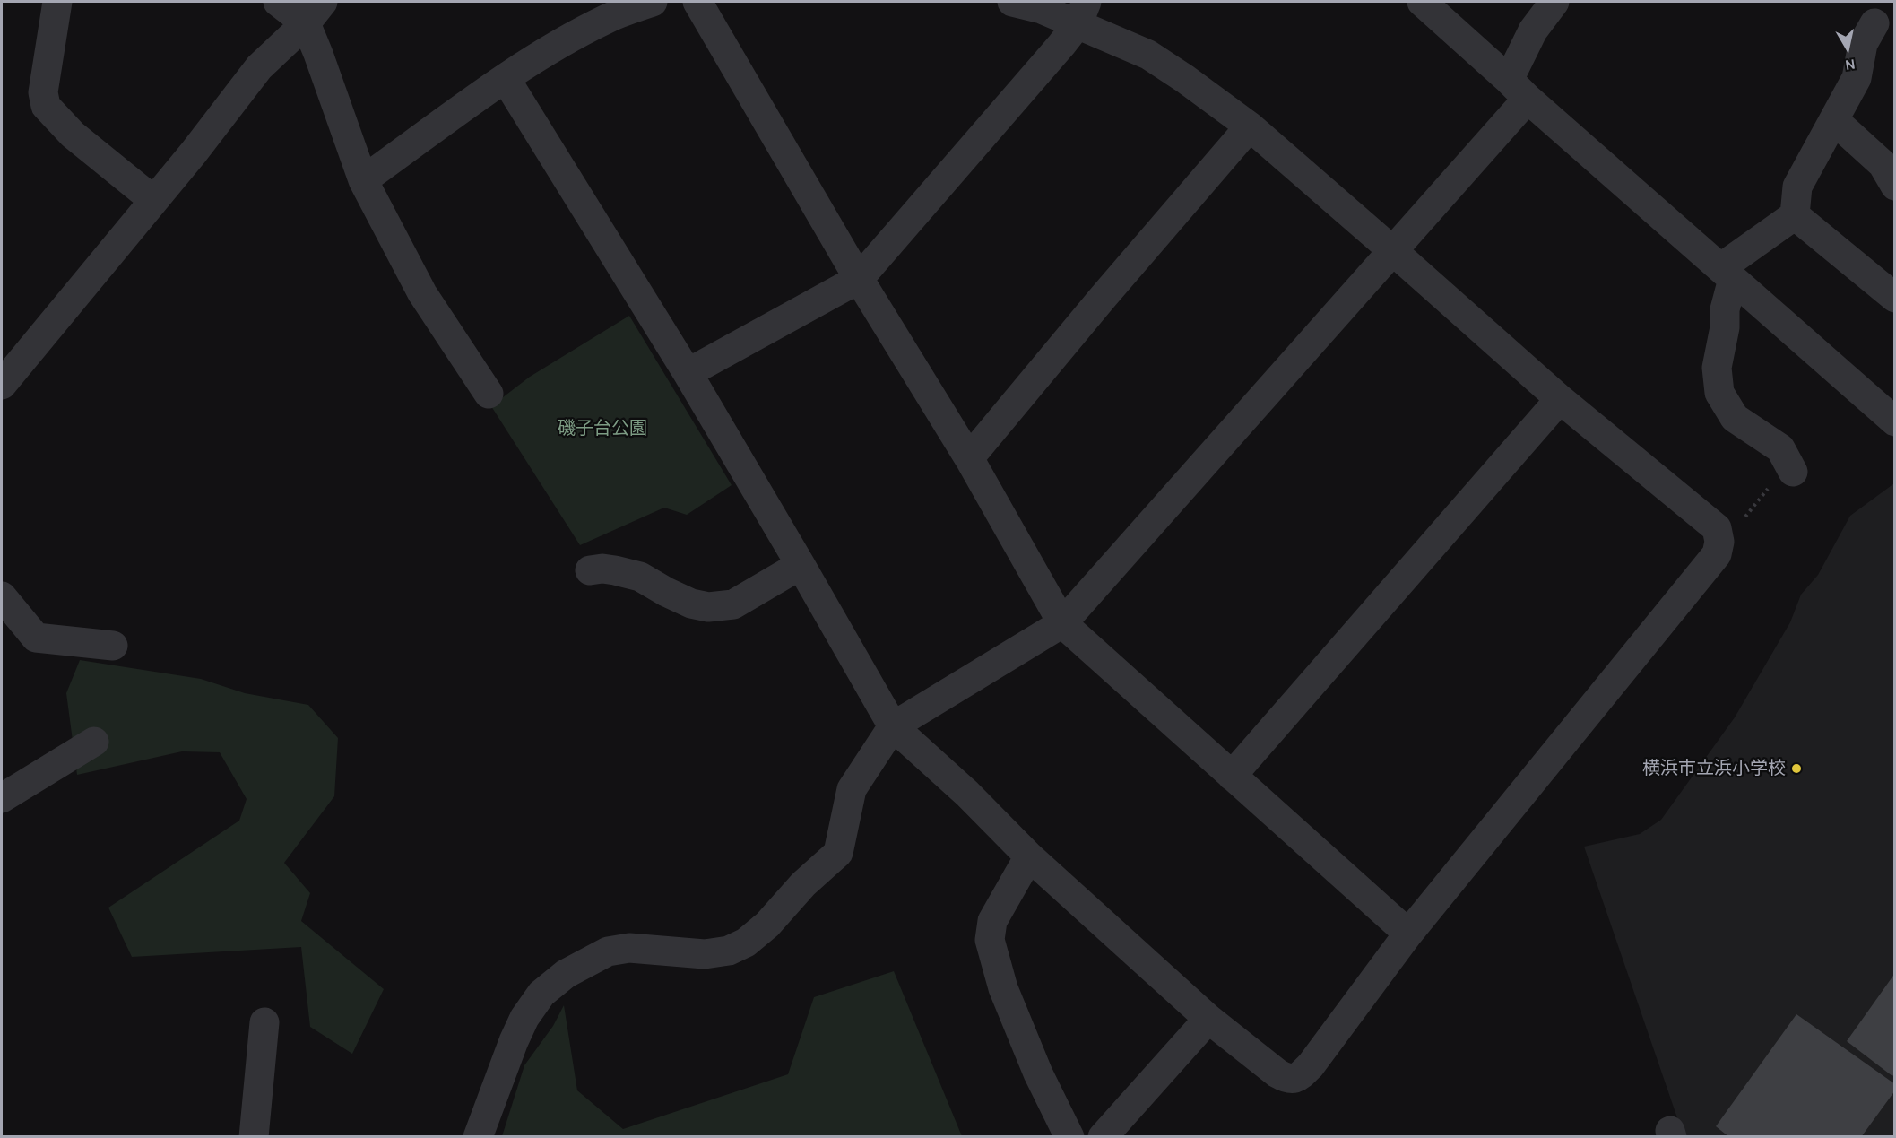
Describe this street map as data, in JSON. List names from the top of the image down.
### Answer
{
  "parks": ["磯子台公園"],
  "places": ["横浜市立浜小学校"],
  "north": "bottom"
}
